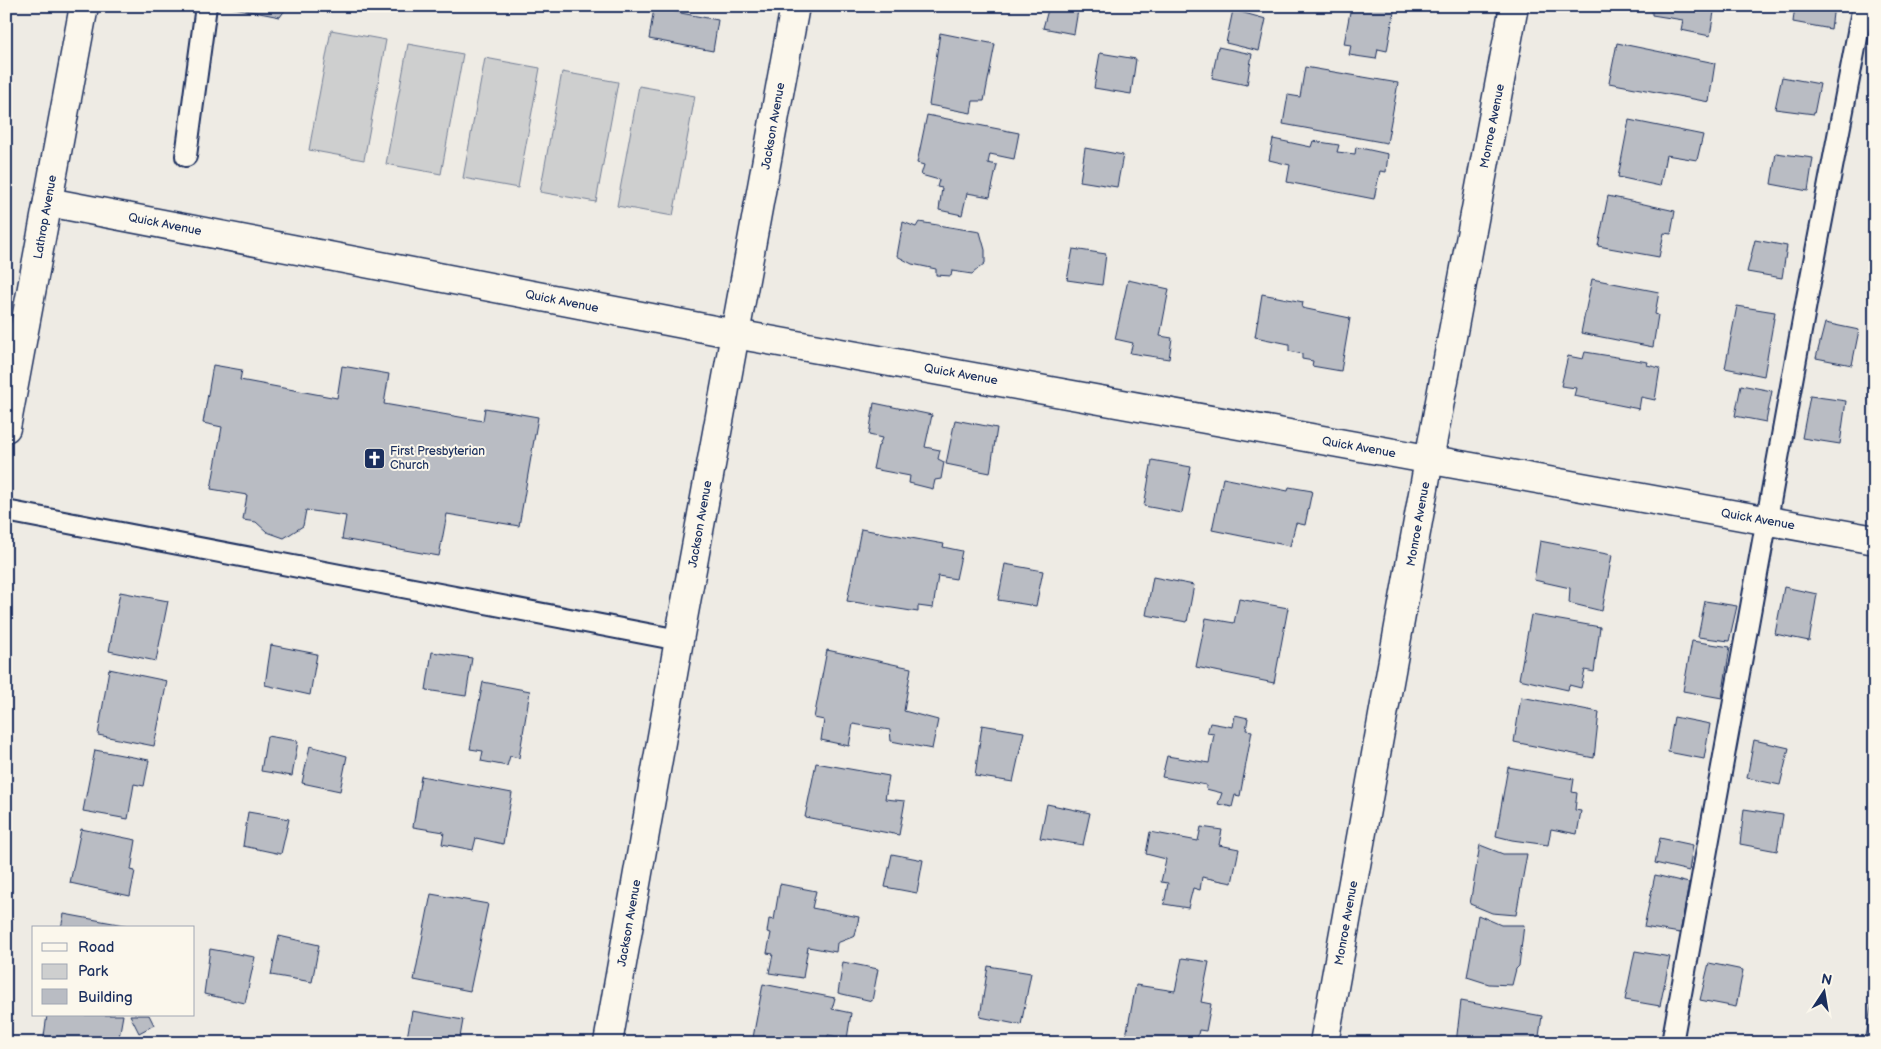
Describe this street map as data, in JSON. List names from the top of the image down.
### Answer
{
  "streets": {
    "street": [
      "Jackson Avenue",
      "Monroe Avenue",
      "Lathrop Avenue",
      "Quick Avenue"
    ]
  },
  "crossings": [
    ["Jackson Avenue", "Quick Avenue"],
    ["Monroe Avenue", "Quick Avenue"],
    ["Lathrop Avenue", "Quick Avenue"]
  ],
  "places": {
    "church": ["First Presbyterian Church"]
  },
  "legend": ["Road", "Park", "Building"],
  "north": "top"
}
